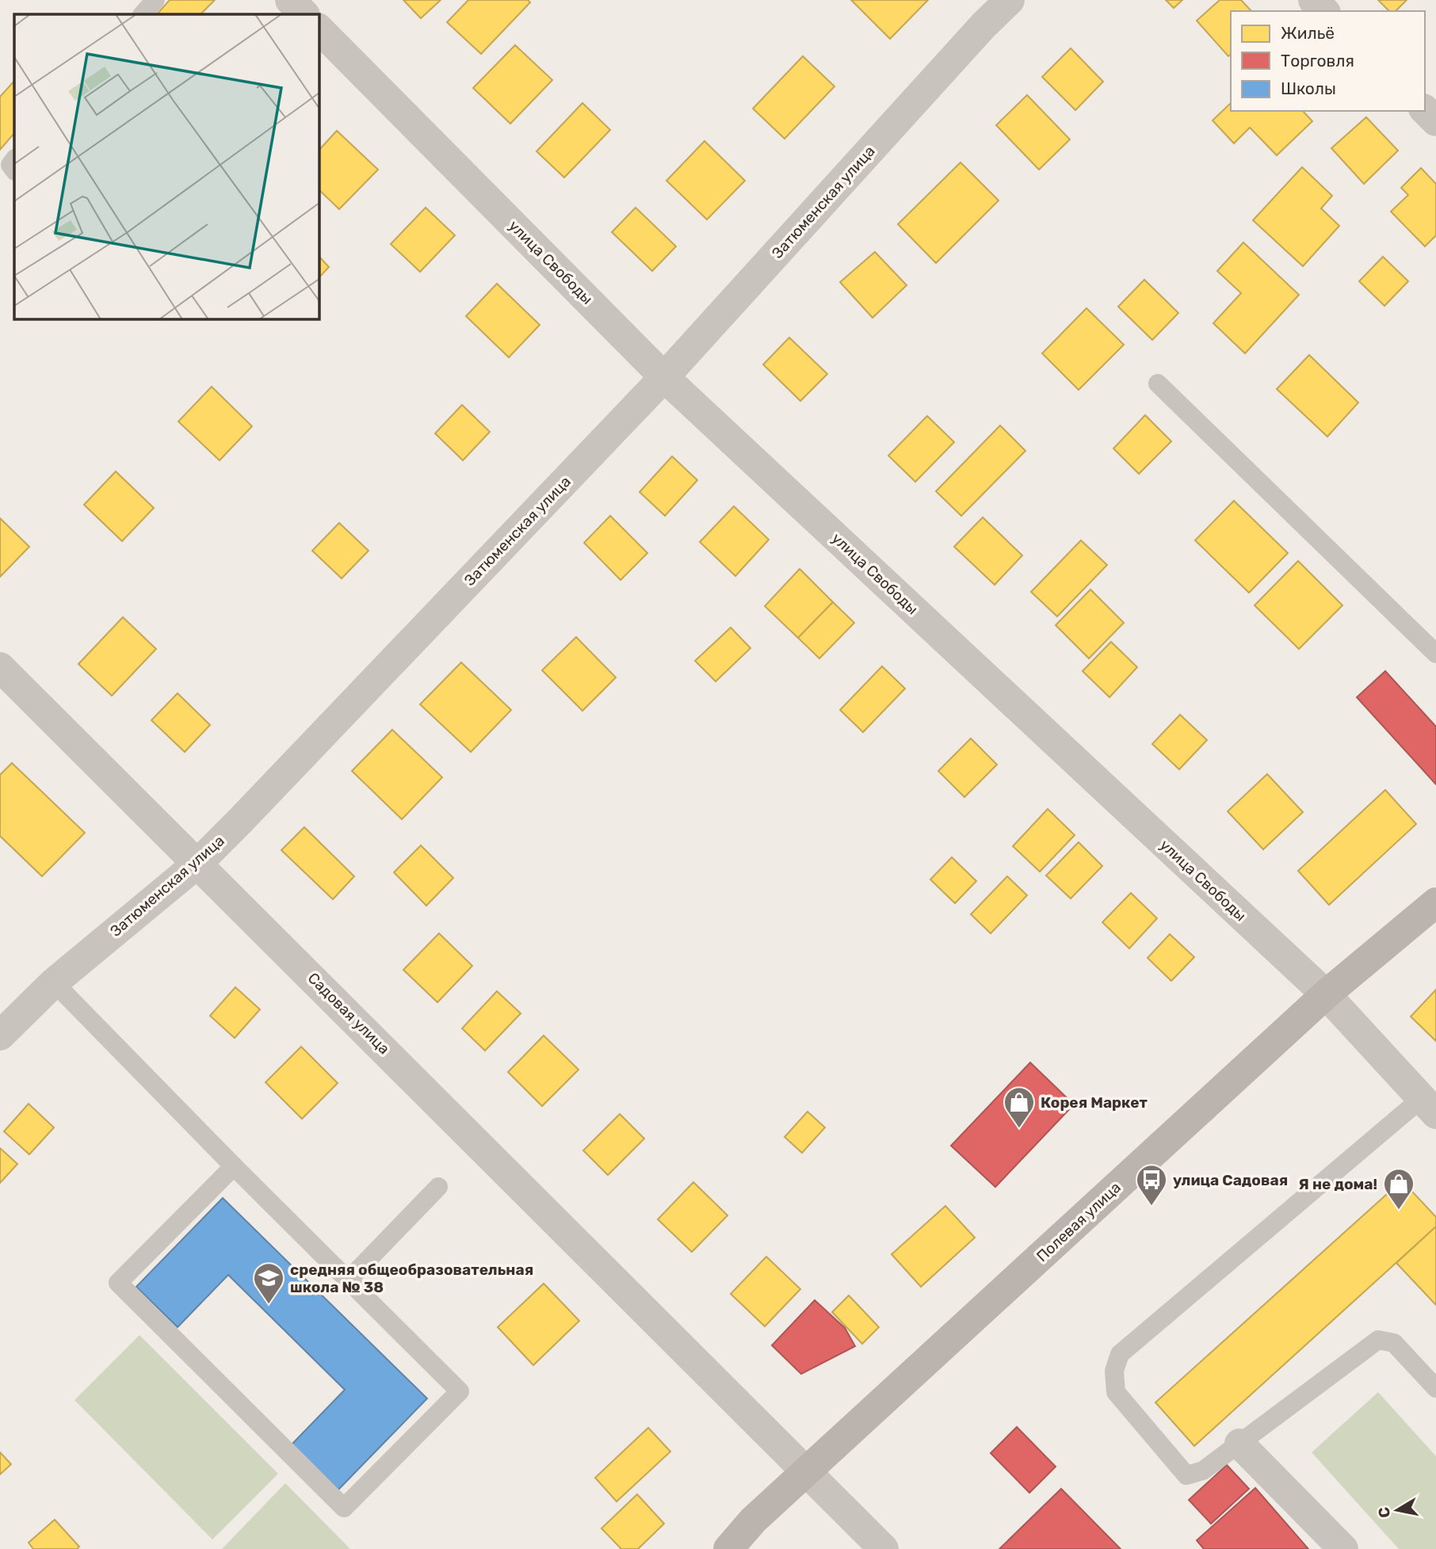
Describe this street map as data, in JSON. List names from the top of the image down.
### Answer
{
  "streets": {
    "street": [
      "Затюменская улица",
      "улица Свободы",
      "Садовая улица",
      "Полевая улица"
    ]
  },
  "crossings": [
    ["Затюменская улица", "улица Свободы"],
    ["Затюменская улица", "Садовая улица"],
    ["улица Свободы", "Полевая улица"],
    ["Садовая улица", "Полевая улица"]
  ],
  "places": {
    "shop": ["Корея Маркет", "Я не дома!"],
    "bus stop": ["улица Садовая"],
    "school or university": ["средняя общеобразовательная школа № 38"]
  },
  "legend": ["Жильё", "Торговля", "Школы"],
  "north": "left"
}
